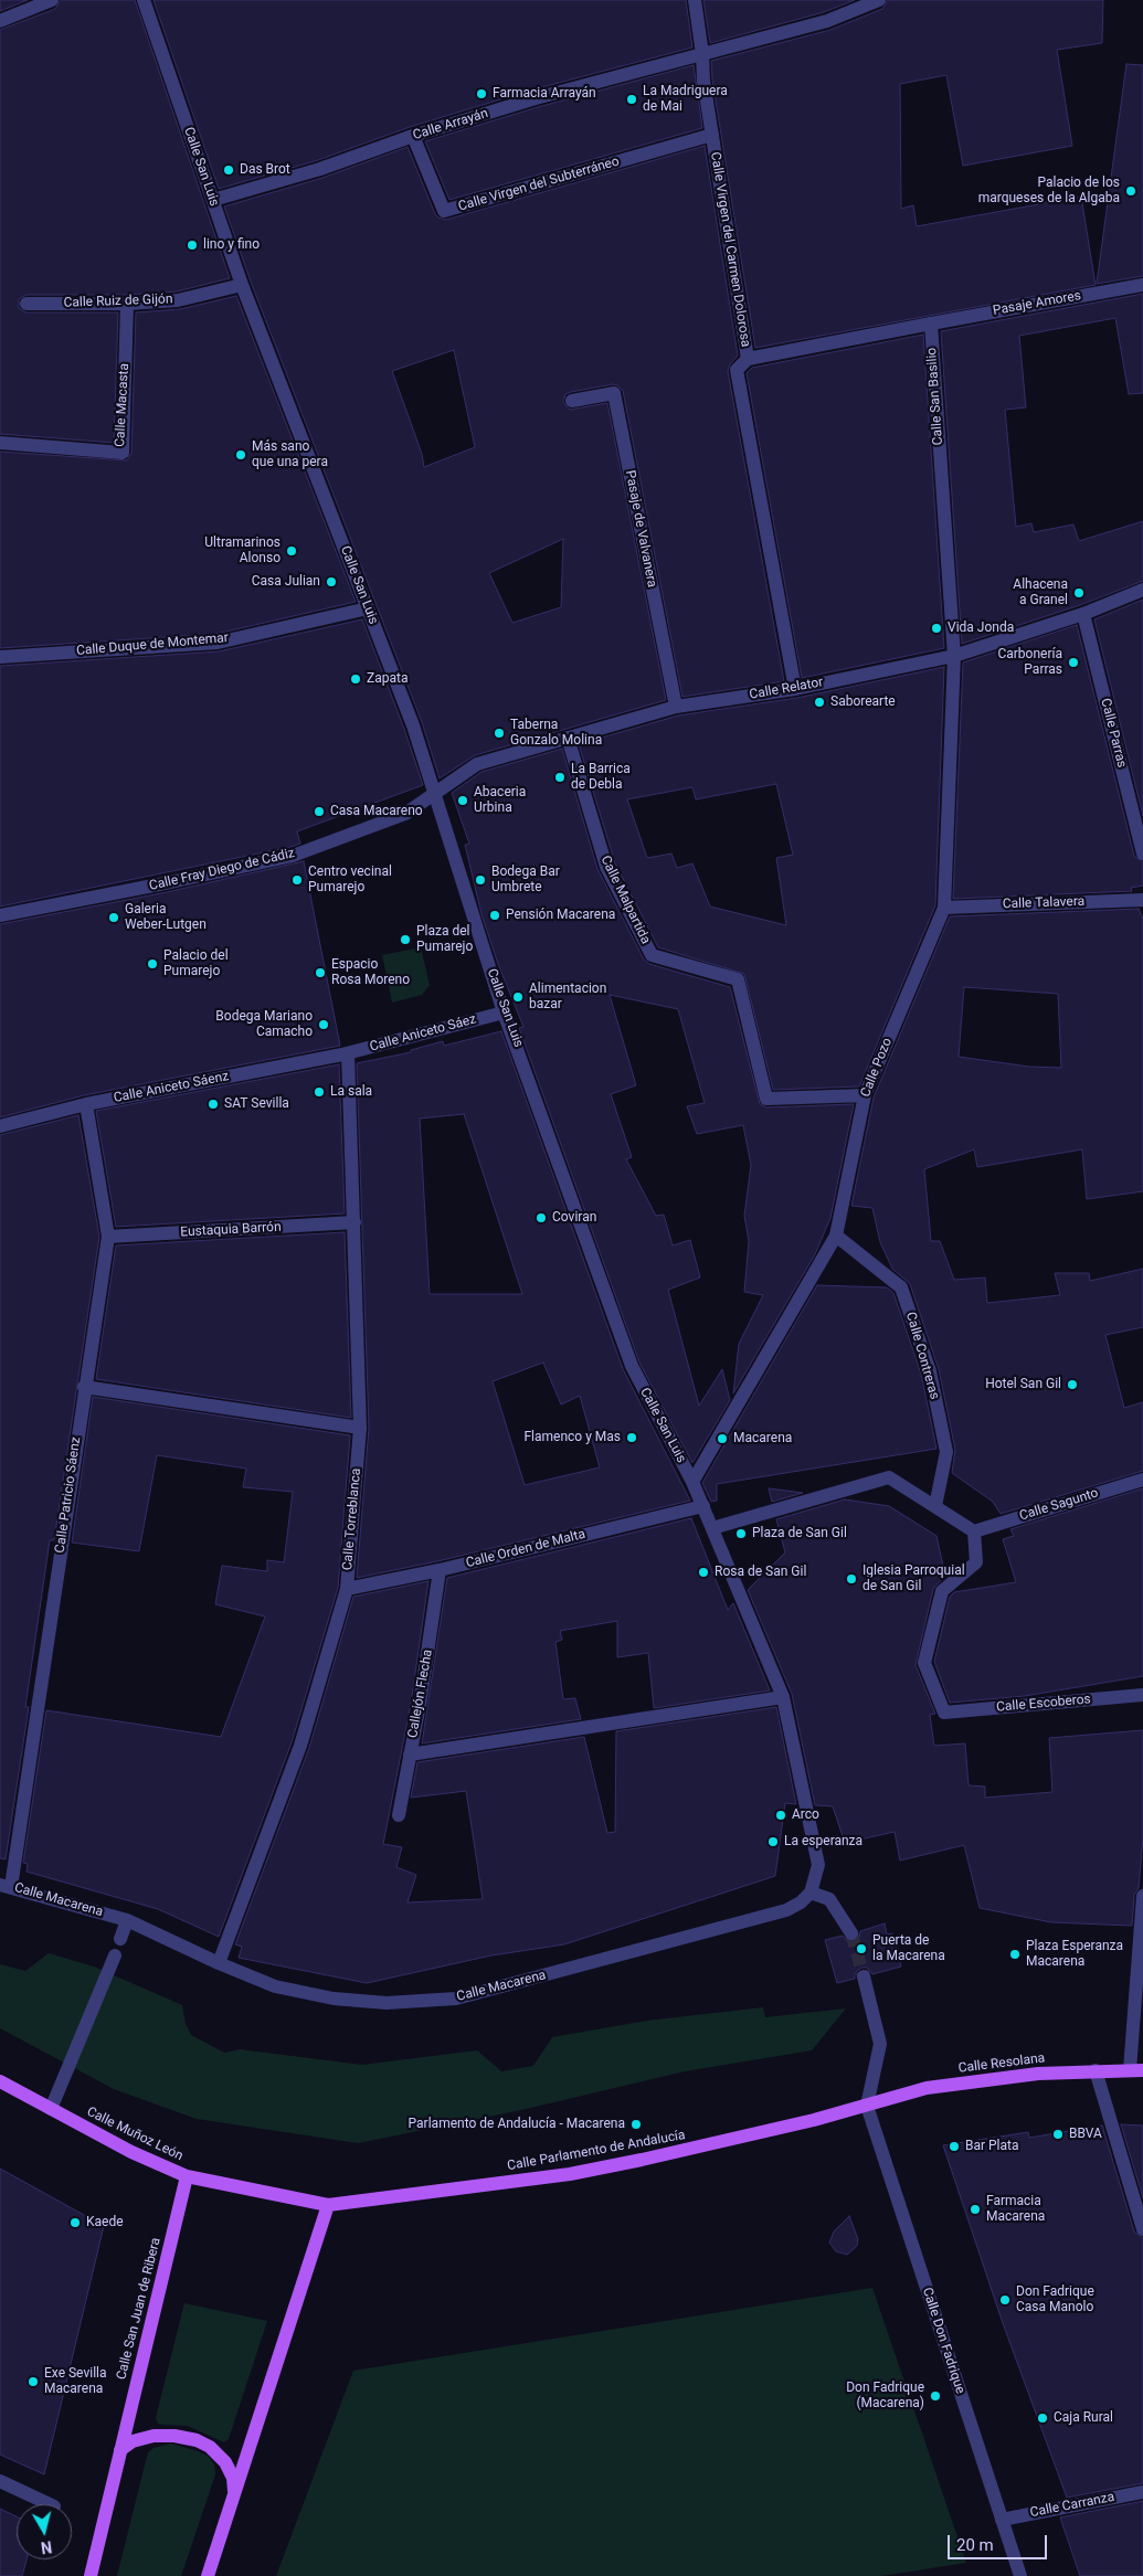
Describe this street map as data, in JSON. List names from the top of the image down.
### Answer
{
  "streets": {
    "main road": [
      "Calle Resolana",
      "Calle Muñoz León",
      "Calle Parlamento de Andalucía",
      "Calle San Juan de Ribera"
    ],
    "street": [
      "Calle Arrayán",
      "Calle San Luis",
      "Calle Virgen del Subterráneo",
      "Calle Virgen del Carmen Dolorosa",
      "Calle Ruiz de Gijón",
      "Pasaje Amores",
      "Calle San Basilio",
      "Calle Macasta",
      "Pasaje de Valvanera",
      "Calle Duque de Montemar",
      "Calle Relator",
      "Calle Parras",
      "Calle Fray Diego de Cádiz",
      "Calle Malpartida",
      "Calle Talavera",
      "Calle Aniceto Sáez",
      "Calle Pozo",
      "Calle Aniceto Sáenz",
      "Eustaquia Barrón",
      "Calle Contreras",
      "Calle Patricio Sáenz",
      "Calle Sagunto",
      "Calle Torreblanca",
      "Calle Orden de Malta",
      "Callejón Flecha",
      "Calle Escoberos",
      "Calle Macarena",
      "Calle Don Fadrique",
      "Calle Carranza"
    ]
  },
  "crossings": [
    ["Calle Arrayán", "Calle San Luis"],
    ["Calle Arrayán", "Calle Virgen del Subterráneo"],
    ["Calle Arrayán", "Calle Virgen del Carmen Dolorosa"],
    ["Calle San Luis", "Calle Ruiz de Gijón"],
    ["Calle San Luis", "Calle Duque de Montemar"],
    ["Calle San Luis", "Calle Relator"],
    ["Calle San Luis", "Calle Fray Diego de Cádiz"],
    ["Calle San Luis", "Calle Aniceto Sáez"],
    ["Calle San Luis", "Calle Pozo"],
    ["Calle San Luis", "Calle Orden de Malta"],
    ["Calle San Luis", "Calle Macarena"],
    ["Calle Virgen del Subterráneo", "Calle Virgen del Carmen Dolorosa"],
    ["Calle Virgen del Carmen Dolorosa", "Calle Relator"],
    ["Calle Ruiz de Gijón", "Calle Macasta"],
    ["Pasaje Amores", "Calle San Basilio"],
    ["Calle San Basilio", "Calle Relator"],
    ["Calle San Basilio", "Calle Pozo"],
    ["Pasaje de Valvanera", "Calle Relator"],
    ["Calle Relator", "Calle Parras"],
    ["Calle Relator", "Calle Fray Diego de Cádiz"],
    ["Calle Relator", "Calle Malpartida"],
    ["Calle Relator", "Calle Pozo"],
    ["Calle Malpartida", "Calle Pozo"],
    ["Calle Talavera", "Calle Pozo"],
    ["Calle Aniceto Sáez", "Calle Aniceto Sáenz"],
    ["Calle Aniceto Sáez", "Calle Torreblanca"],
    ["Calle Pozo", "Calle Contreras"],
    ["Calle Aniceto Sáenz", "Calle Patricio Sáenz"],
    ["Calle Aniceto Sáenz", "Calle Torreblanca"],
    ["Eustaquia Barrón", "Calle Patricio Sáenz"],
    ["Eustaquia Barrón", "Calle Torreblanca"],
    ["Calle Patricio Sáenz", "Calle Macarena"],
    ["Calle Sagunto", "Calle Escoberos"],
    ["Calle Torreblanca", "Calle Orden de Malta"],
    ["Calle Torreblanca", "Calle Macarena"],
    ["Calle Orden de Malta", "Callejón Flecha"],
    ["Calle Resolana", "Calle Parlamento de Andalucía"],
    ["Calle Resolana", "Calle Don Fadrique"],
    ["Calle Muñoz León", "Calle Parlamento de Andalucía"],
    ["Calle Muñoz León", "Calle San Juan de Ribera"],
    ["Calle Parlamento de Andalucía", "Calle Don Fadrique"],
    ["Calle Don Fadrique", "Calle Carranza"]
  ],
  "places": [
    "Farmacia Arrayán",
    "La Madriguera de Mai",
    "Das Brot",
    "Palacio de los marqueses de la Algaba",
    "lino y fino",
    "Más sano que una pera",
    "Ultramarinos Alonso",
    "Casa Julian",
    "Alhacena a Granel",
    "Vida Jonda",
    "Carbonería Parras",
    "Zapata",
    "Saborearte",
    "Taberna Gonzalo Molina",
    "La Barrica de Debla",
    "Abaceria Urbina",
    "Casa Macareno",
    "Centro vecinal Pumarejo",
    "Bodega Bar Umbrete",
    "Pensión Macarena",
    "Galeria Weber-Lutgen",
    "Plaza del Pumarejo",
    "Palacio del Pumarejo",
    "Espacio Rosa Moreno",
    "Alimentacion bazar",
    "Bodega Mariano Camacho",
    "La sala",
    "SAT Sevilla",
    "Coviran",
    "Hotel San Gil",
    "Flamenco y Mas",
    "Macarena",
    "Plaza de San Gil",
    "Rosa de San Gil",
    "Iglesia Parroquial de San Gil",
    "Arco",
    "La esperanza",
    "Puerta de la Macarena",
    "Plaza Esperanza Macarena",
    "Parlamento de Andalucía - Macarena",
    "BBVA",
    "Bar Plata",
    "Farmacia Macarena",
    "Kaede",
    "Don Fadrique Casa Manolo",
    "Exe Sevilla Macarena",
    "Don Fadrique (Macarena)",
    "Caja Rural"
  ],
  "scale_bar": "20 m",
  "north": "bottom"
}
